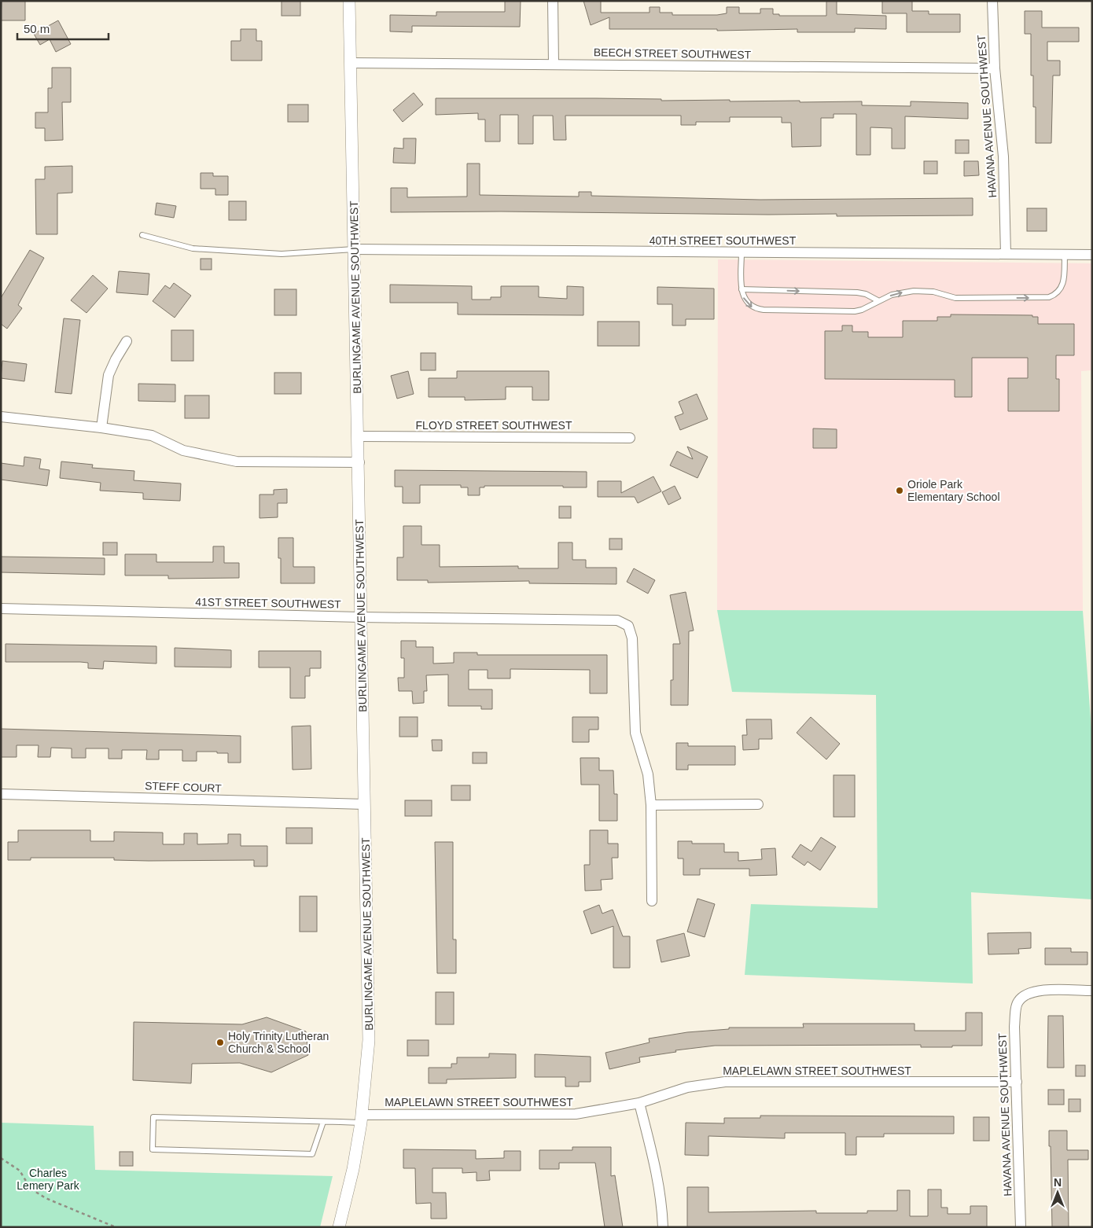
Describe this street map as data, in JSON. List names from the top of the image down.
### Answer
{
  "streets": {
    "street": [
      "BEECH STREET SOUTHWEST",
      "HAVANA AVENUE SOUTHWEST",
      "40TH STREET SOUTHWEST",
      "BURLINGAME AVENUE SOUTHWEST",
      "FLOYD STREET SOUTHWEST",
      "41ST STREET SOUTHWEST",
      "STEFF COURT",
      "MAPLELAWN STREET SOUTHWEST"
    ]
  },
  "crossings": [
    ["BEECH STREET SOUTHWEST", "HAVANA AVENUE SOUTHWEST"],
    ["BEECH STREET SOUTHWEST", "BURLINGAME AVENUE SOUTHWEST"],
    ["HAVANA AVENUE SOUTHWEST", "40TH STREET SOUTHWEST"],
    ["HAVANA AVENUE SOUTHWEST", "MAPLELAWN STREET SOUTHWEST"],
    ["40TH STREET SOUTHWEST", "BURLINGAME AVENUE SOUTHWEST"],
    ["BURLINGAME AVENUE SOUTHWEST", "FLOYD STREET SOUTHWEST"],
    ["BURLINGAME AVENUE SOUTHWEST", "41ST STREET SOUTHWEST"],
    ["BURLINGAME AVENUE SOUTHWEST", "STEFF COURT"],
    ["BURLINGAME AVENUE SOUTHWEST", "MAPLELAWN STREET SOUTHWEST"]
  ],
  "parks": ["Charles Lemery Park"],
  "places": ["Oriole Park Elementary School", "Holy Trinity Lutheran Church & School"],
  "scale_bar": "50 m",
  "north": "top"
}
